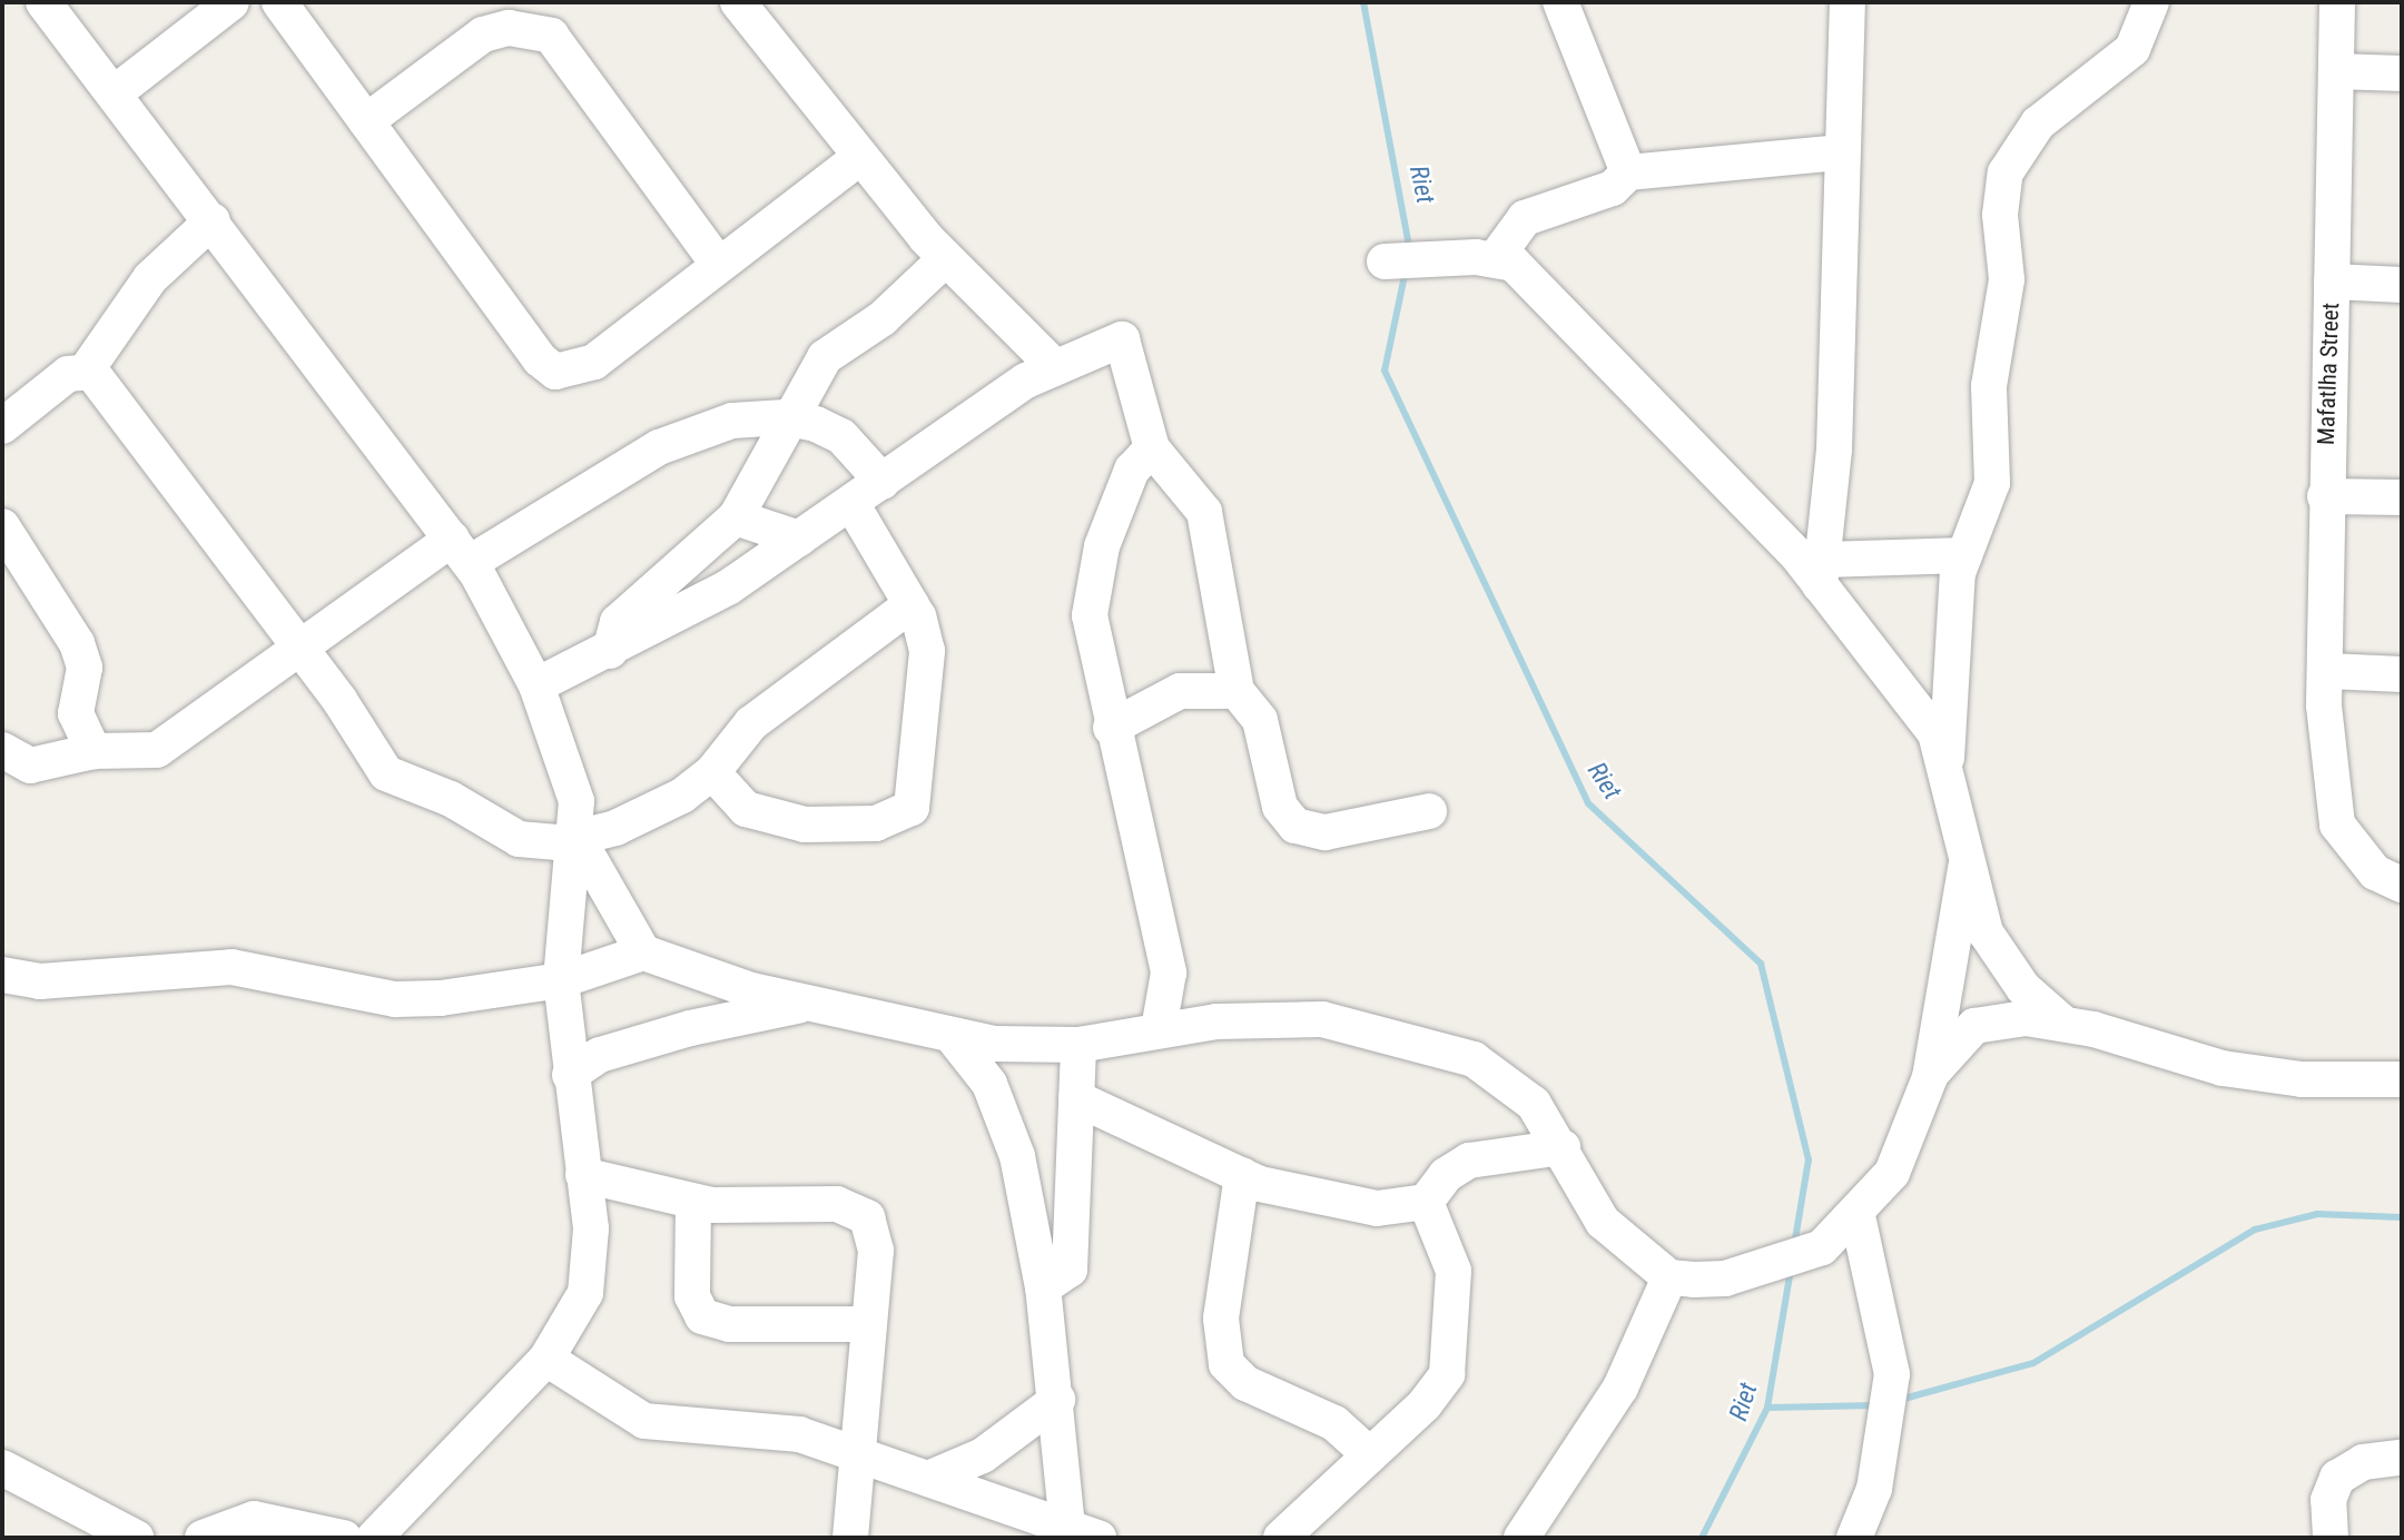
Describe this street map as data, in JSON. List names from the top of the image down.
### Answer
{
  "streets": {
    "street": ["Mafatlha Street"]
  },
  "water": ["Riet"]
}
